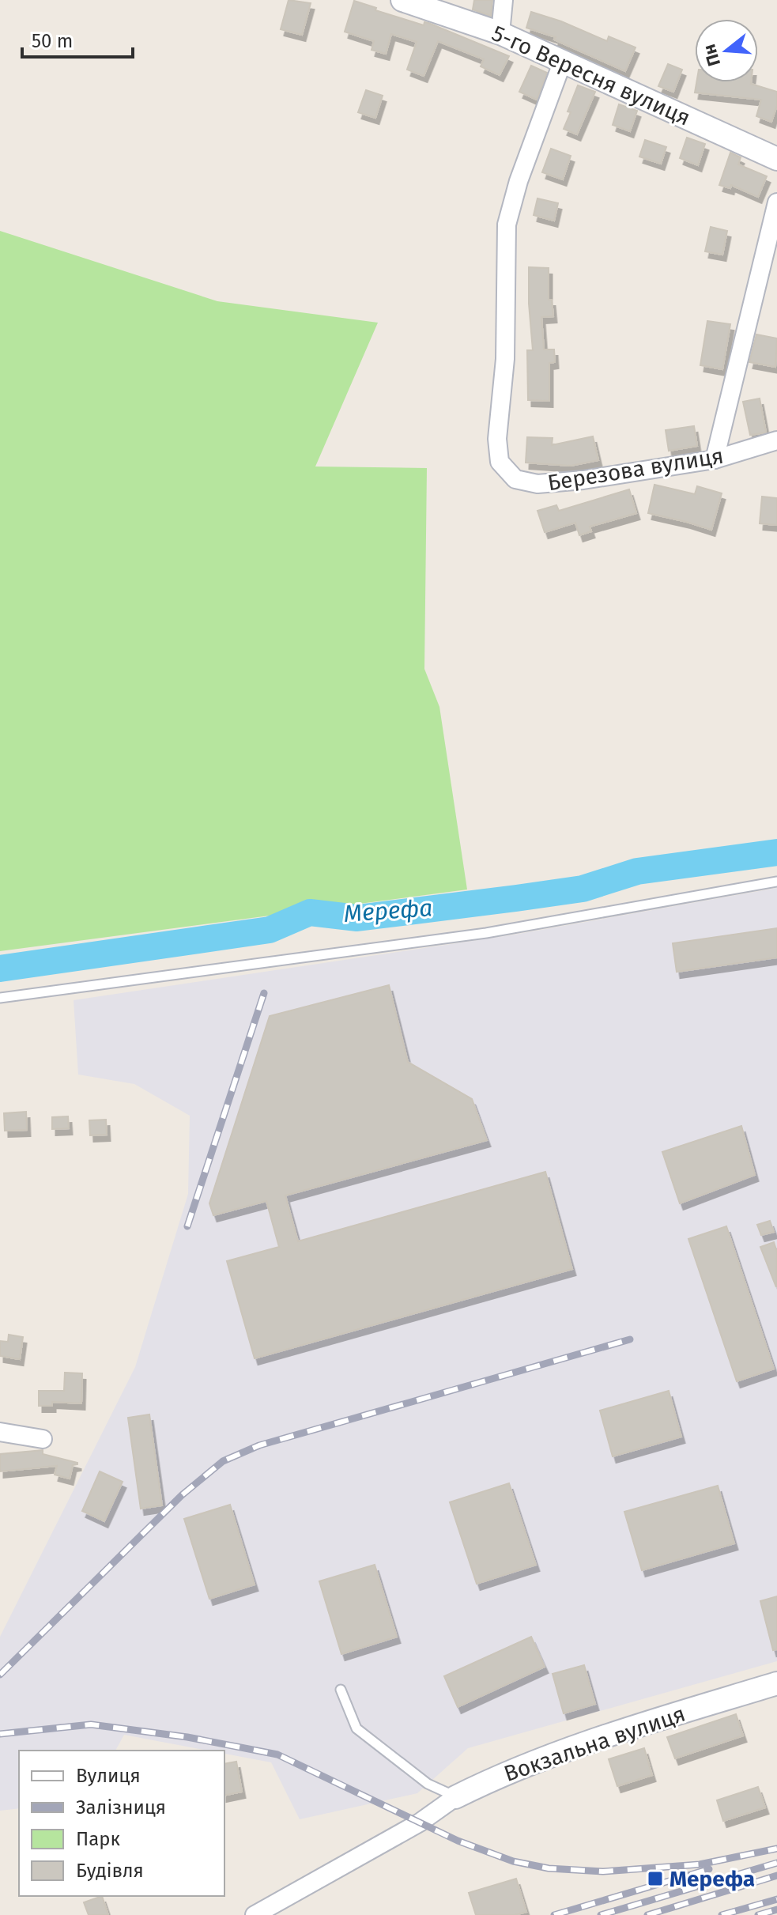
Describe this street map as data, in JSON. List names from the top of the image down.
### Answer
{
  "streets": {
    "street": ["5-го Вересня вулиця", "Березова вулиця", "Вокзальна вулиця"]
  },
  "crossings": [
    ["5-го Вересня вулиця", "Березова вулиця"]
  ],
  "water": ["Мерефа"],
  "places": {
    "transit": ["Мерефа"]
  },
  "legend": [
    "Вулиця",
    "Залізниця",
    "Парк",
    "Будівля"
  ],
  "scale_bar": "50 m",
  "north": "left"
}
